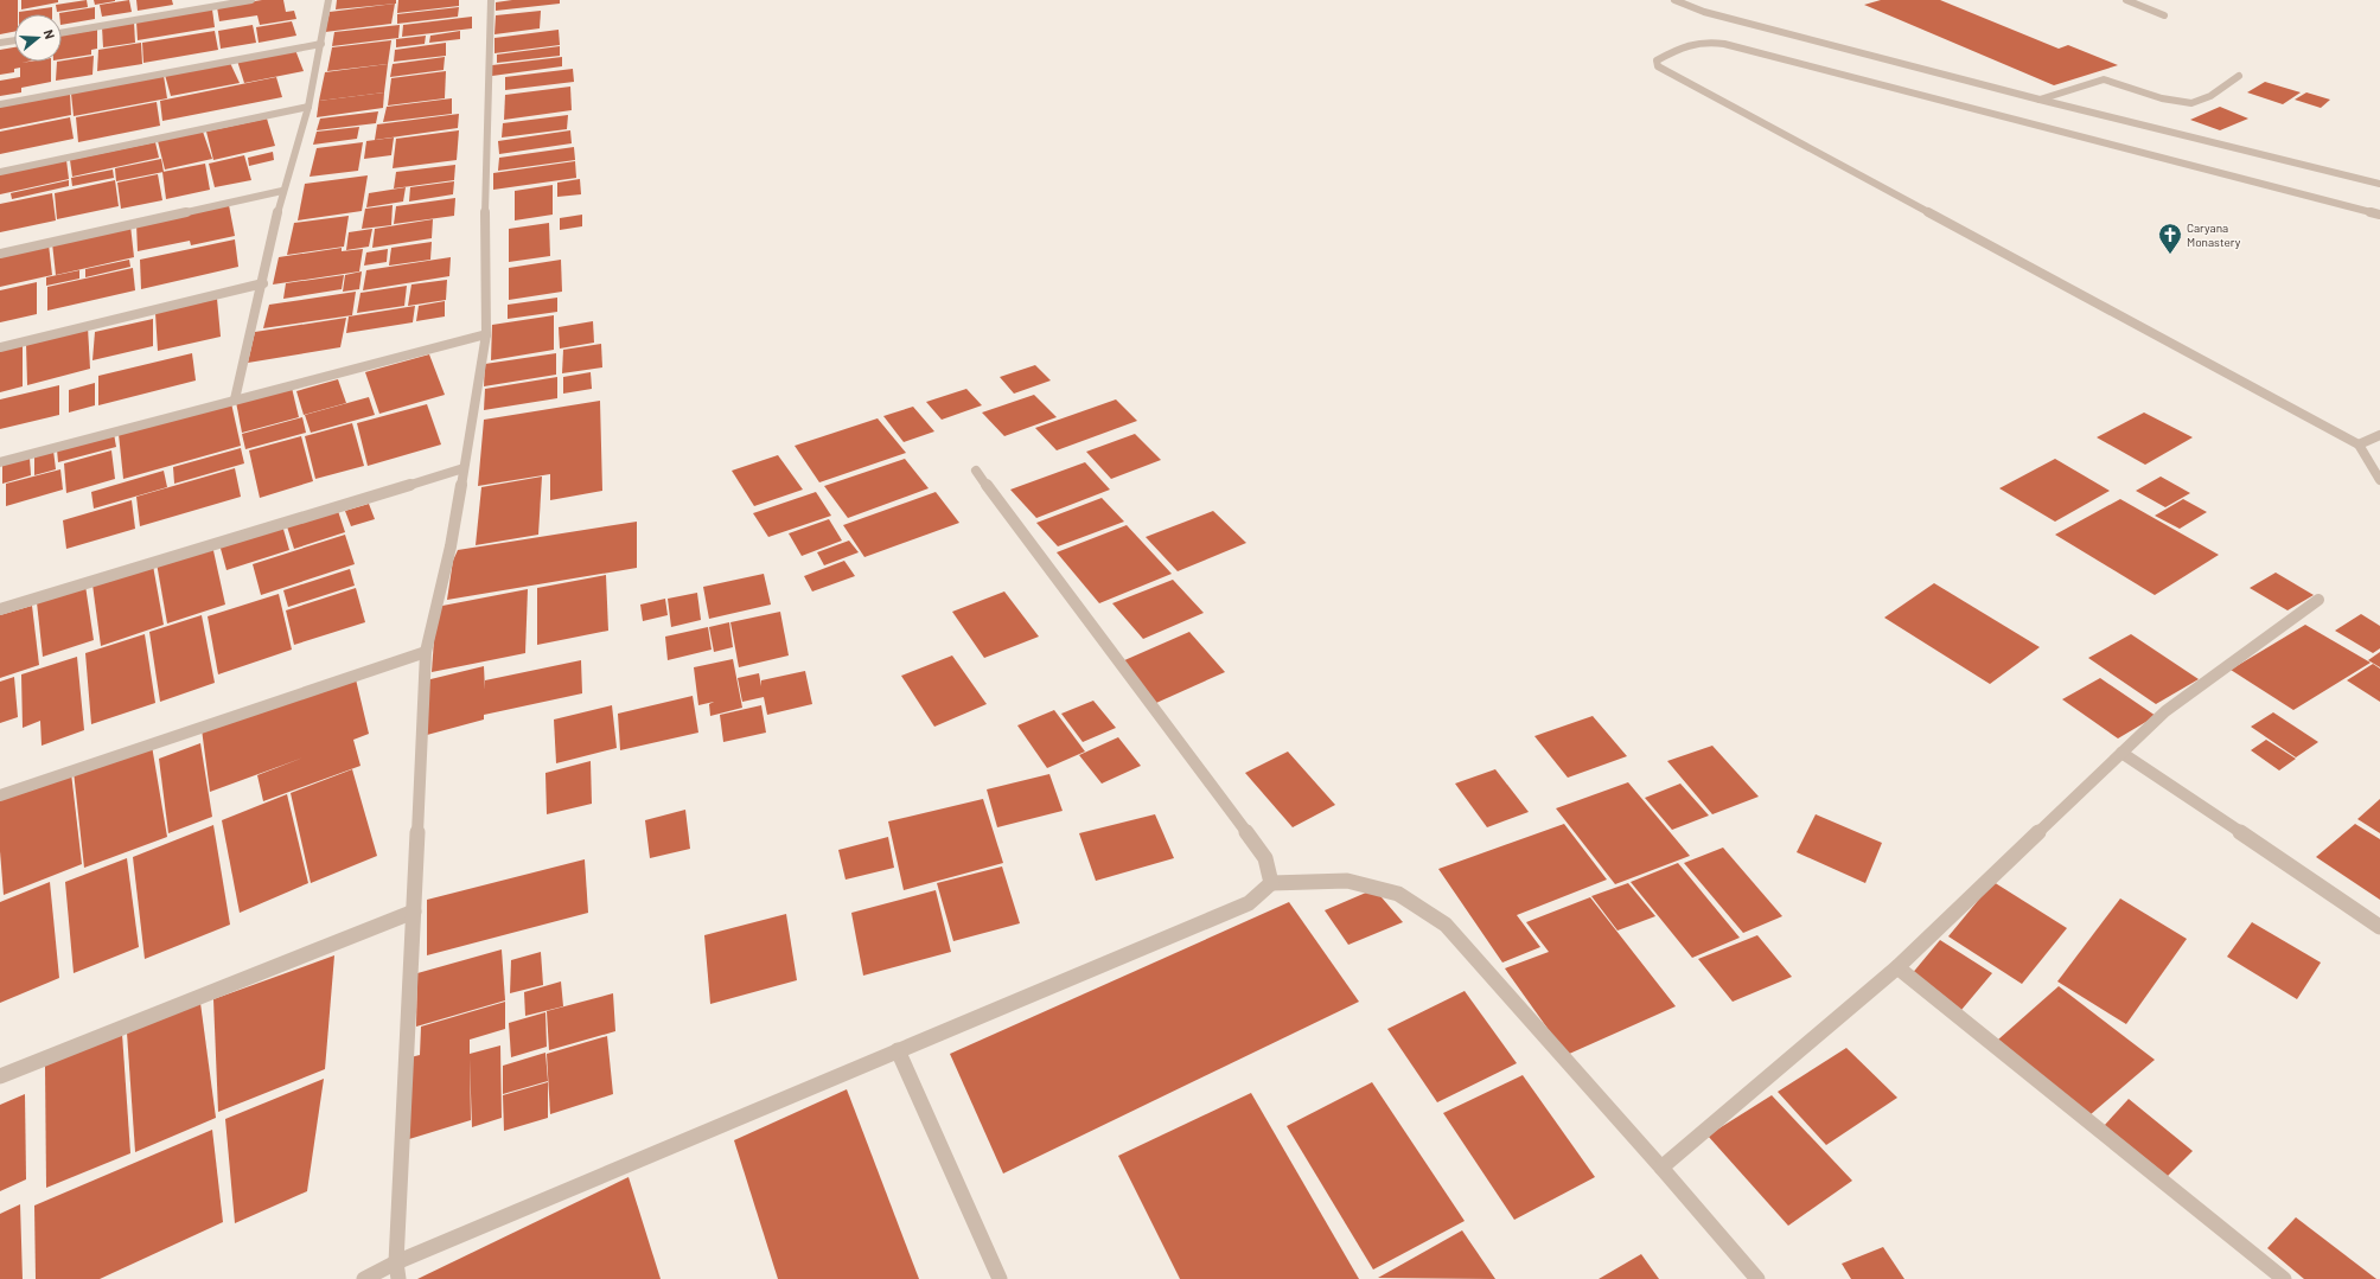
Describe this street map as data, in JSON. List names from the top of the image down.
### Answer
{
  "places": {
    "church": ["Caryana Monastery"]
  },
  "north": "right"
}
